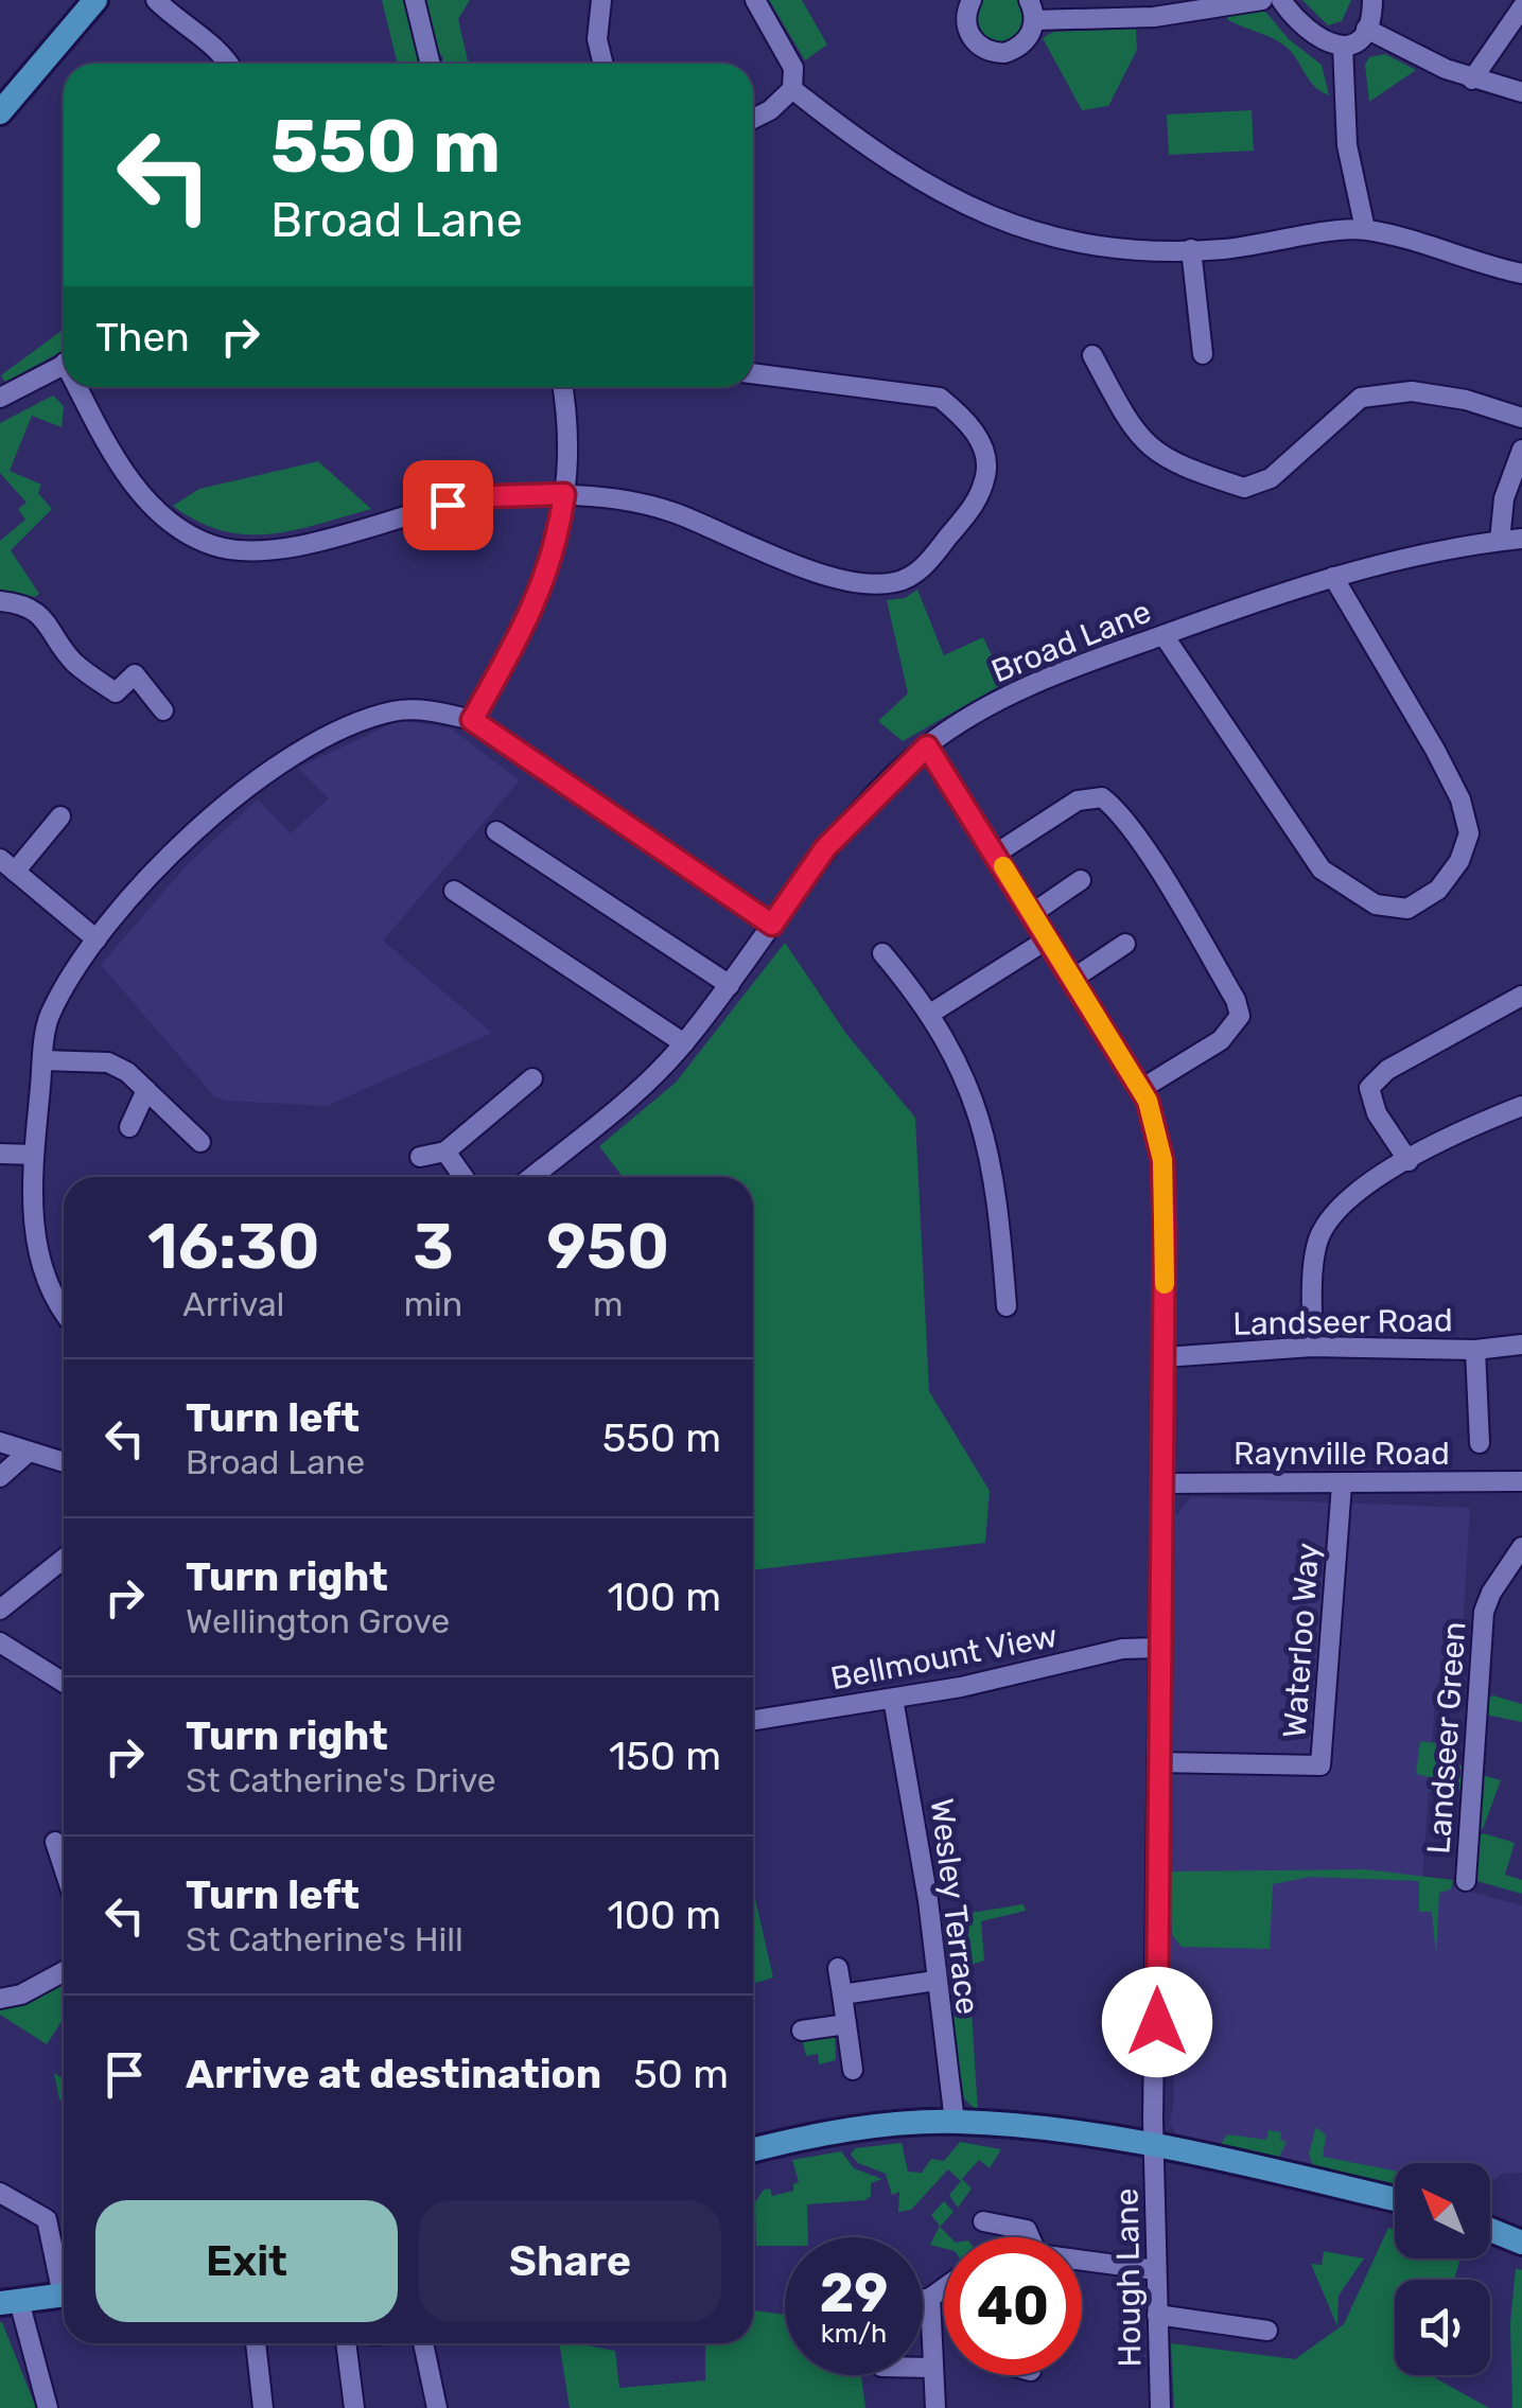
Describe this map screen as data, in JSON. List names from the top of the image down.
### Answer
{
  "streets": {
    "street": [
      "Broad Lane",
      "Landseer Road",
      "Raynville Road",
      "Waterloo Way",
      "Bellmount View",
      "Landseer Green",
      "Wesley Terrace",
      "Hough Lane"
    ]
  },
  "crossings": [
    ["Broad Lane", "Hough Lane"],
    ["Landseer Road", "Hough Lane"],
    ["Raynville Road", "Waterloo Way"],
    ["Raynville Road", "Hough Lane"],
    ["Waterloo Way", "Hough Lane"],
    ["Bellmount View", "Wesley Terrace"],
    ["Bellmount View", "Hough Lane"]
  ],
  "north": "top left",
  "page": {
    "turn": ["550 m", "Broad Lane"],
    "then": "Then",
    "eta": [
      "16:30",
      "Arrival",
      "3",
      "min",
      "950",
      "m"
    ],
    "list": [
      {
        "name": "Turn left",
        "note": "Broad Lane",
        "value": "550 m"
      },
      {
        "name": "Turn right",
        "note": "Wellington Grove",
        "value": "100 m"
      },
      {
        "name": "Turn right",
        "note": "St Catherine's Drive",
        "value": "150 m"
      },
      {
        "name": "Turn left",
        "note": "St Catherine's Hill",
        "value": "100 m"
      },
      {
        "name": "Arrive at destination",
        "value": "50 m"
      }
    ],
    "buttons": ["Exit", "Share"],
    "speed": "29 km/h",
    "limit": "40"
  }
}
